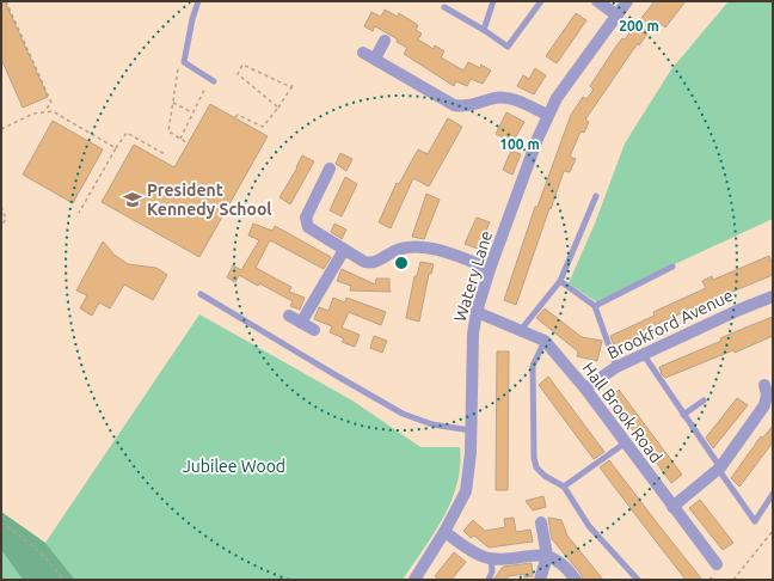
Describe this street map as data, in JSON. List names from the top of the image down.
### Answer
{
  "streets": {
    "street": ["Watery Lane", "Brookford Avenue", "Hall Brook Road"]
  },
  "crossings": [
    ["Watery Lane", "Hall Brook Road"],
    ["Brookford Avenue", "Hall Brook Road"]
  ],
  "parks": ["Jubilee Wood"],
  "places": {
    "school or university": ["President Kennedy School"]
  },
  "rings": ["200 m", "100 m"]
}
